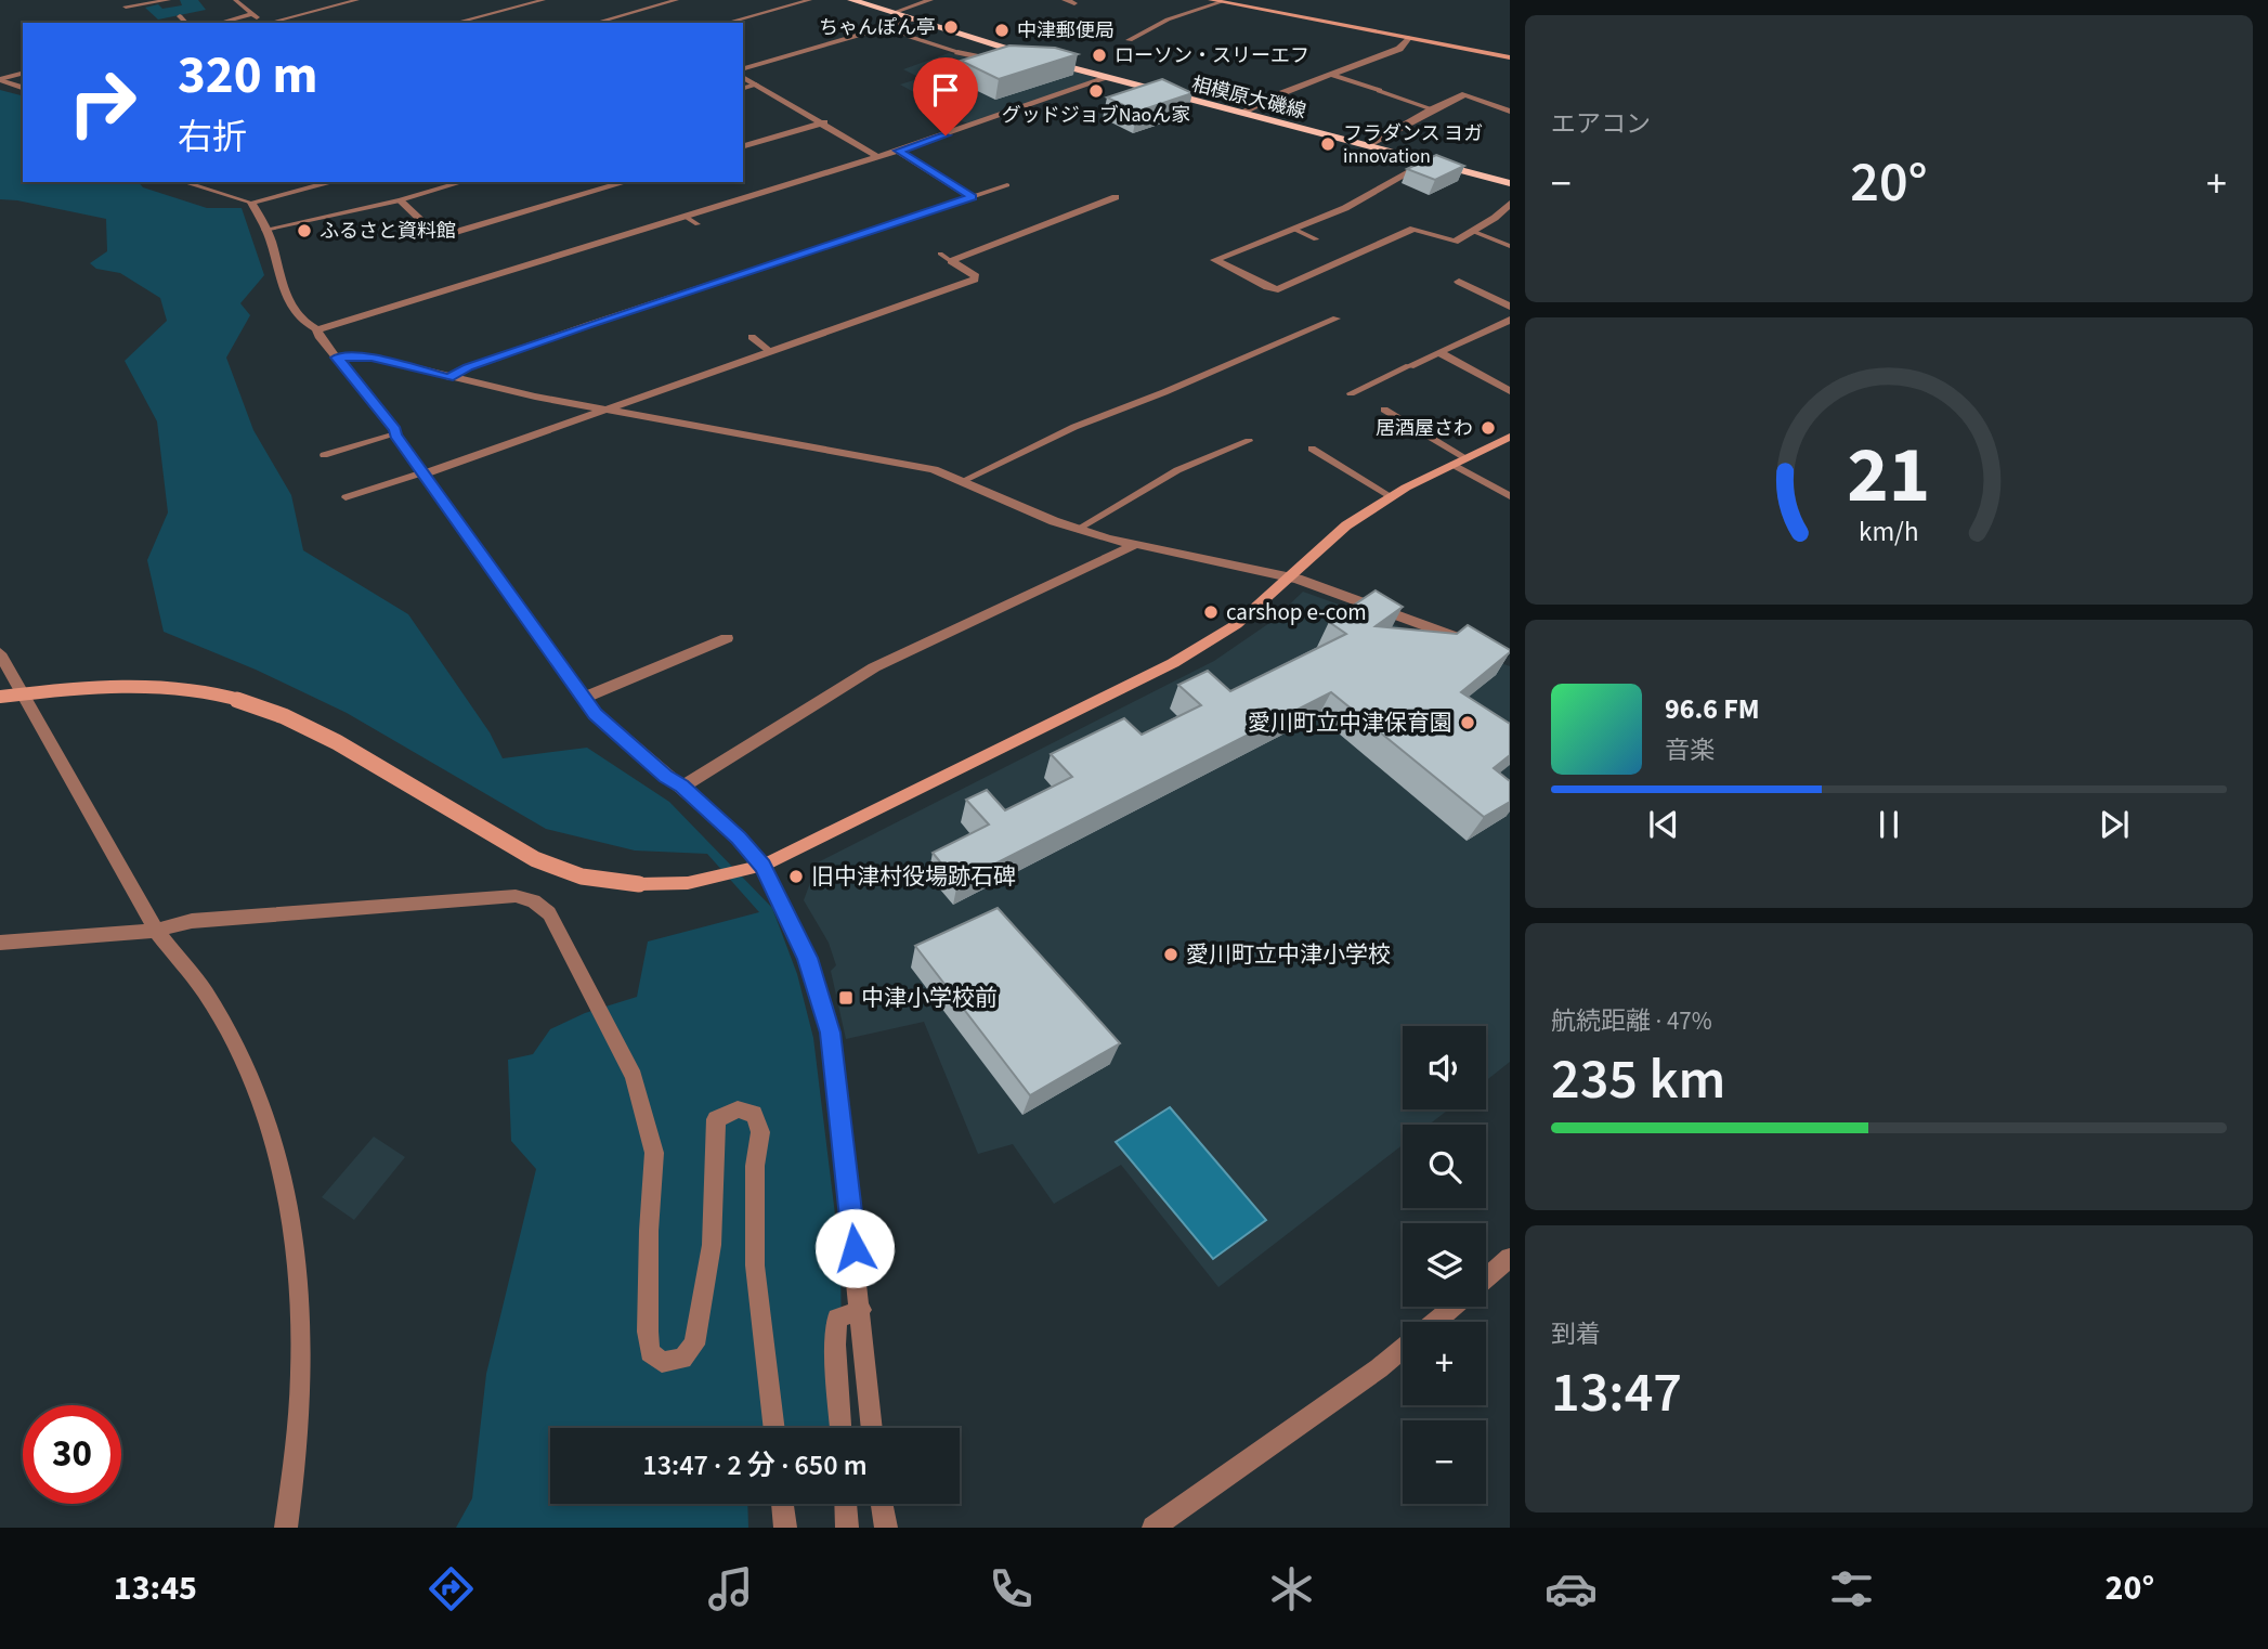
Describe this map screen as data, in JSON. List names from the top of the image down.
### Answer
{
  "streets": {
    "main road": ["相模原大磯線"]
  },
  "places": {
    "other": [
      "ちゃんぽん亭",
      "中津郵便局",
      "ローソン・スリーエフ",
      "グッドジョブNaoん家",
      "フラダンス ヨガ innovation",
      "ふるさと資料館",
      "居酒屋さわ",
      "carshop e-com",
      "愛川町立中津保育園",
      "旧中津村役場跡石碑",
      "愛川町立中津小学校"
    ],
    "transit": ["中津小学校前"]
  },
  "page": {
    "tile": [
      "エアコン",
      ["航続距離 · 47%", "235 km"],
      ["到着", "13:47"]
    ],
    "turn": ["320 m", "右折"],
    "heat": ["−", "20°", "+"],
    "song": ["96.6 FM", "音楽"],
    "map_buttons": ["+", "−"],
    "limit": "30",
    "trip": "13:47 · 2 分 · 650 m",
    "tabs": ["13:45", "20°"],
    "gauge": ["21", "km/h"]
  }
}
